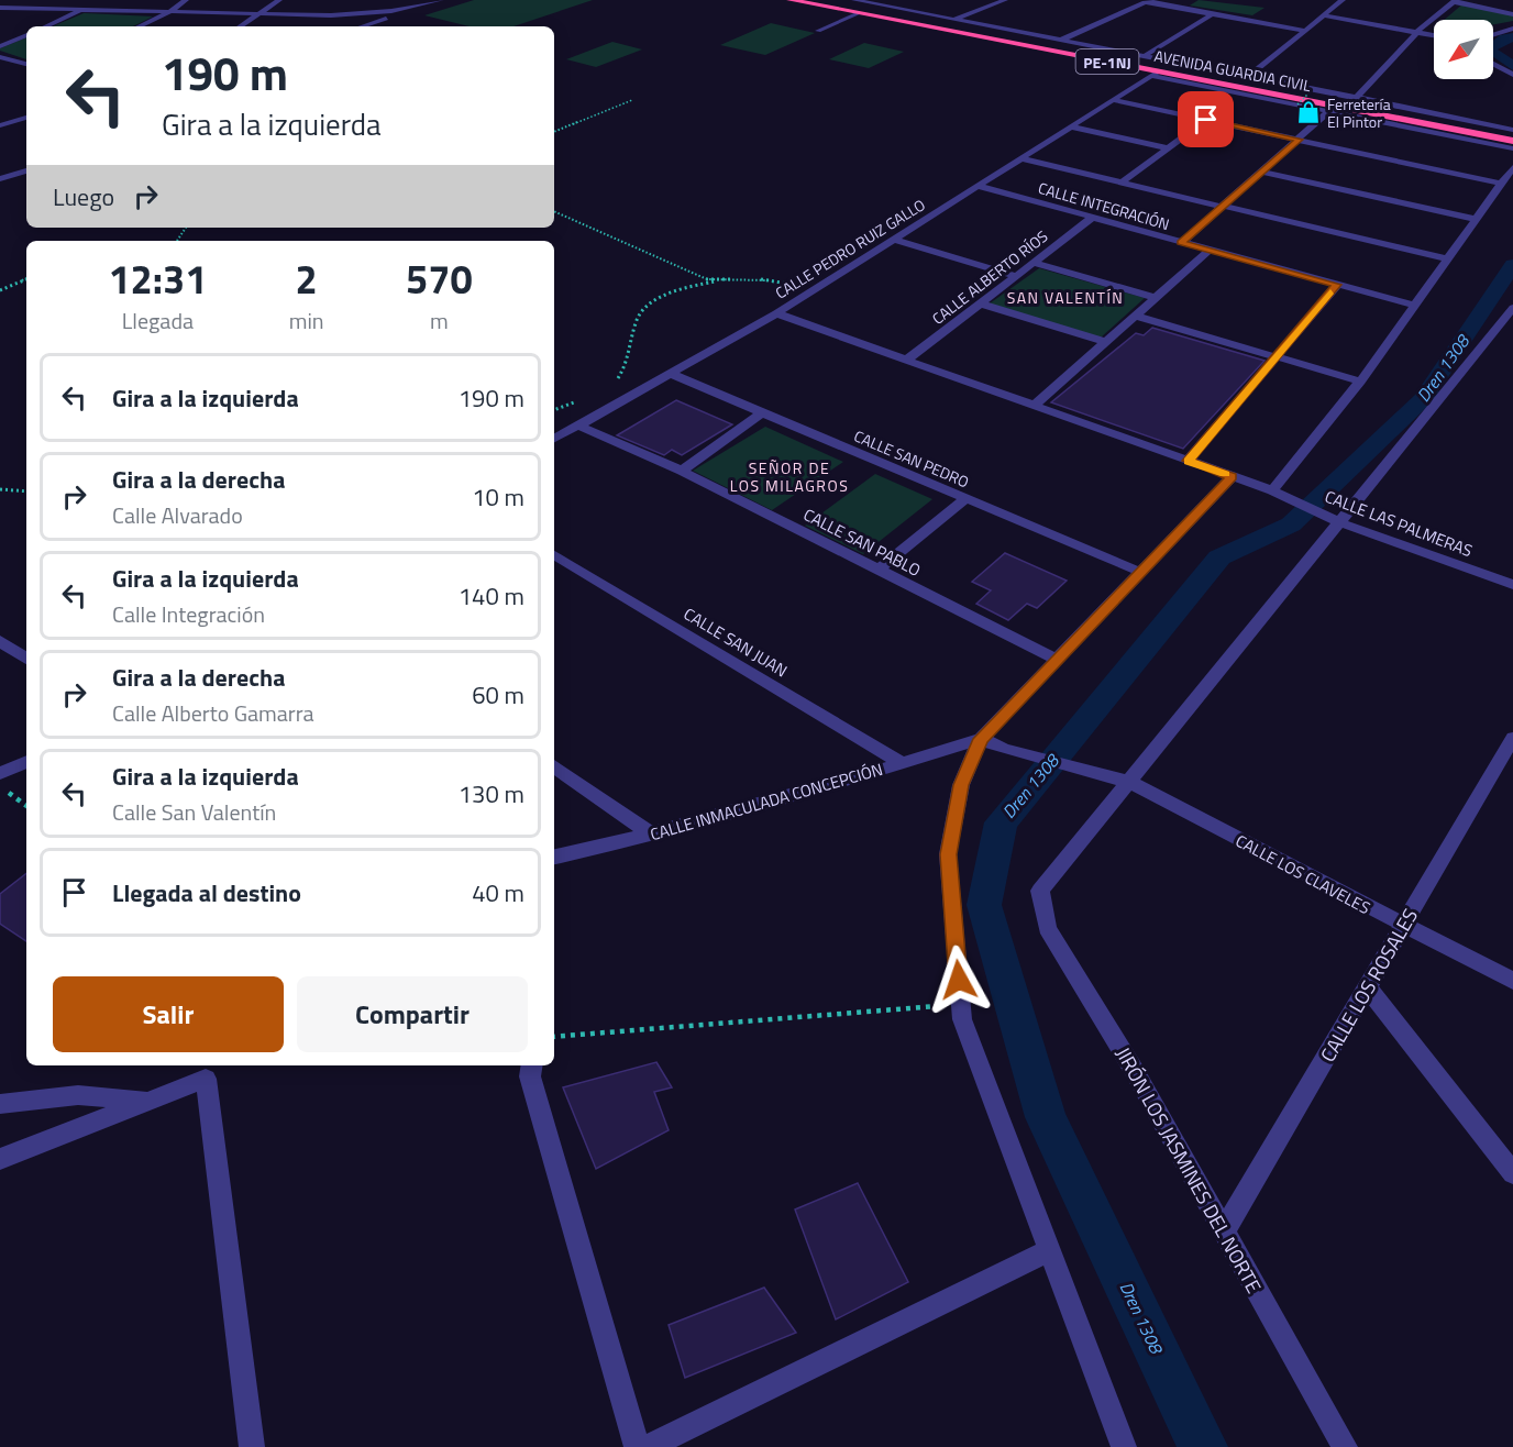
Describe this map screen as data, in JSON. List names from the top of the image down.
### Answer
{
  "streets": {
    "highway": ["PE-1NJ", "AVENIDA GUARDIA CIVIL"],
    "street": [
      "CALLE INTEGRACIÓN",
      "CALLE PEDRO RUIZ GALLO",
      "CALLE ALBERTO RÍOS",
      "CALLE SAN PEDRO",
      "CALLE LAS PALMERAS",
      "CALLE SAN PABLO",
      "CALLE SAN JUAN",
      "CALLE INMACULADA CONCEPCIÓN",
      "CALLE LOS CLAVELES",
      "CALLE LOS ROSALES",
      "JIRÓN LOS JASMINES DEL NORTE"
    ]
  },
  "crossings": [
    ["AVENIDA GUARDIA CIVIL", "CALLE PEDRO RUIZ GALLO"],
    ["CALLE INTEGRACIÓN", "CALLE PEDRO RUIZ GALLO"],
    ["CALLE INTEGRACIÓN", "CALLE ALBERTO RÍOS"],
    ["CALLE PEDRO RUIZ GALLO", "CALLE SAN PEDRO"],
    ["CALLE PEDRO RUIZ GALLO", "CALLE LAS PALMERAS"],
    ["CALLE PEDRO RUIZ GALLO", "CALLE SAN PABLO"],
    ["CALLE ALBERTO RÍOS", "CALLE LAS PALMERAS"],
    ["CALLE SAN JUAN", "CALLE INMACULADA CONCEPCIÓN"],
    ["CALLE INMACULADA CONCEPCIÓN", "CALLE LOS CLAVELES"],
    ["CALLE LOS CLAVELES", "CALLE LOS ROSALES"],
    ["CALLE LOS CLAVELES", "JIRÓN LOS JASMINES DEL NORTE"],
    ["CALLE LOS ROSALES", "JIRÓN LOS JASMINES DEL NORTE"]
  ],
  "districts": ["SAN VALENTÍN", "SEÑOR DE LOS MILAGROS"],
  "water": ["Dren 1308"],
  "places": {
    "shop": ["Ferretería El Pintor"]
  },
  "north": "bottom left",
  "page": {
    "turn": ["190 m", "Gira a la izquierda"],
    "then": "Luego",
    "eta": [
      "12:31",
      "Llegada",
      "2",
      "min",
      "570",
      "m"
    ],
    "list": [
      {
        "name": "Gira a la izquierda",
        "value": "190 m"
      },
      {
        "name": "Gira a la derecha",
        "note": "Calle Alvarado",
        "value": "10 m"
      },
      {
        "name": "Gira a la izquierda",
        "note": "Calle Integración",
        "value": "140 m"
      },
      {
        "name": "Gira a la derecha",
        "note": "Calle Alberto Gamarra",
        "value": "60 m"
      },
      {
        "name": "Gira a la izquierda",
        "note": "Calle San Valentín",
        "value": "130 m"
      },
      {
        "name": "Llegada al destino",
        "value": "40 m"
      }
    ],
    "buttons": ["Salir", "Compartir"]
  }
}
